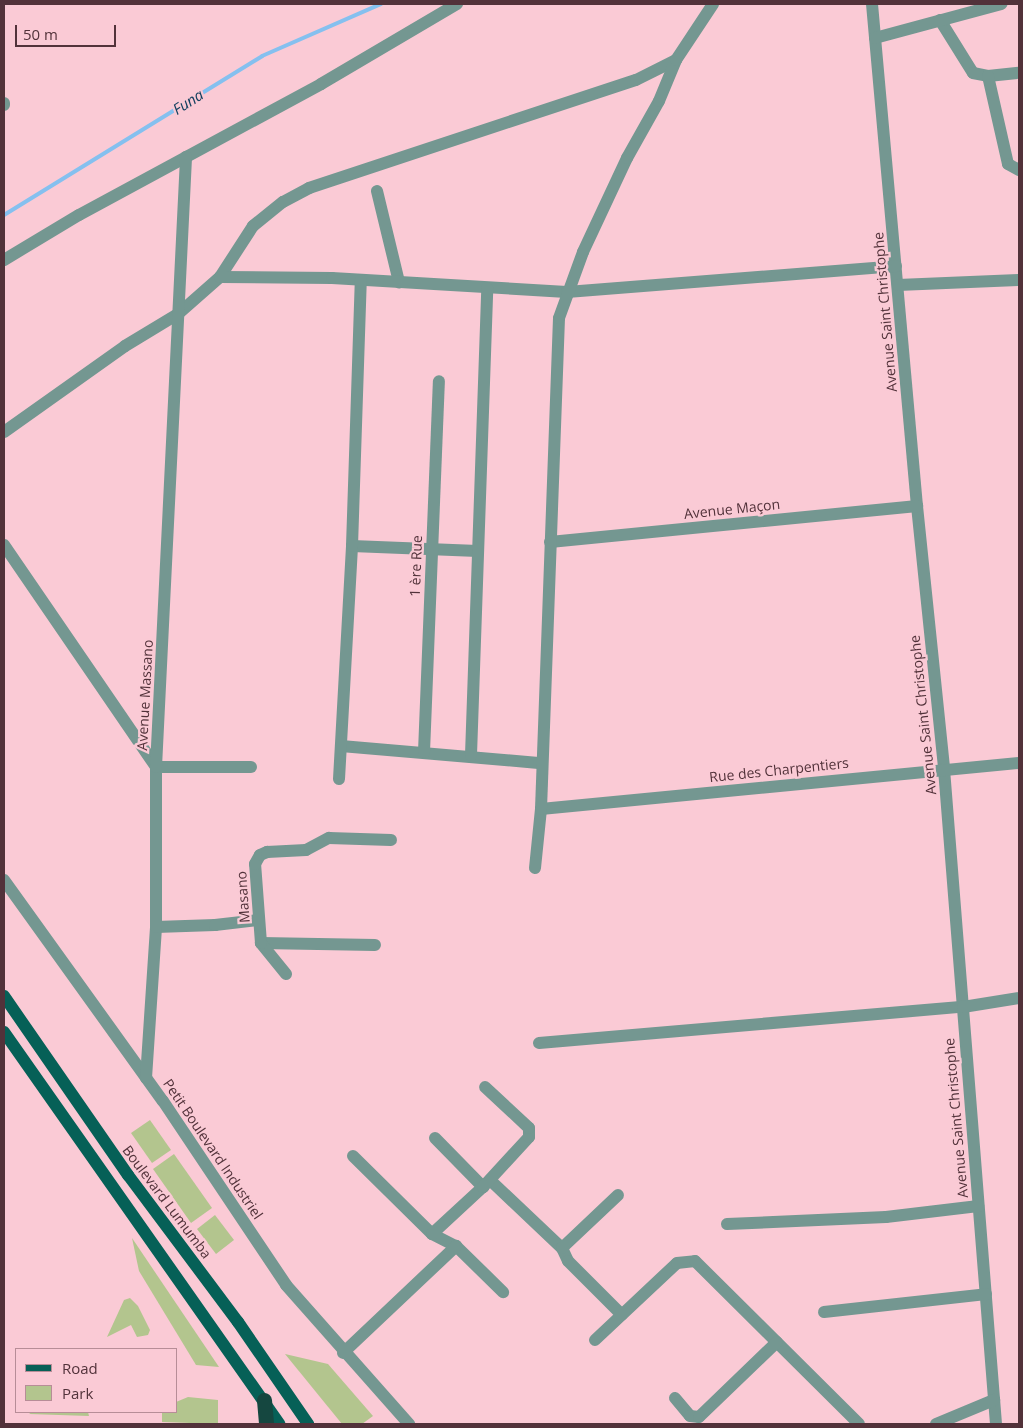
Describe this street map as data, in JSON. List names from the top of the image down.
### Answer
{
  "streets": {
    "main road": ["Boulevard Lumumba"],
    "street": [
      "Avenue Saint Christophe",
      "Avenue Maçon",
      "1 ère Rue",
      "Avenue Massano",
      "Rue des Charpentiers",
      "Masano",
      "Petit Boulevard Industriel"
    ]
  },
  "crossings": [
    ["Avenue Saint Christophe", "Avenue Maçon"],
    ["Avenue Saint Christophe", "Rue des Charpentiers"],
    ["Avenue Massano", "Petit Boulevard Industriel"]
  ],
  "water": ["Funa"],
  "legend": ["Road", "Park"],
  "scale_bar": "50 m"
}
